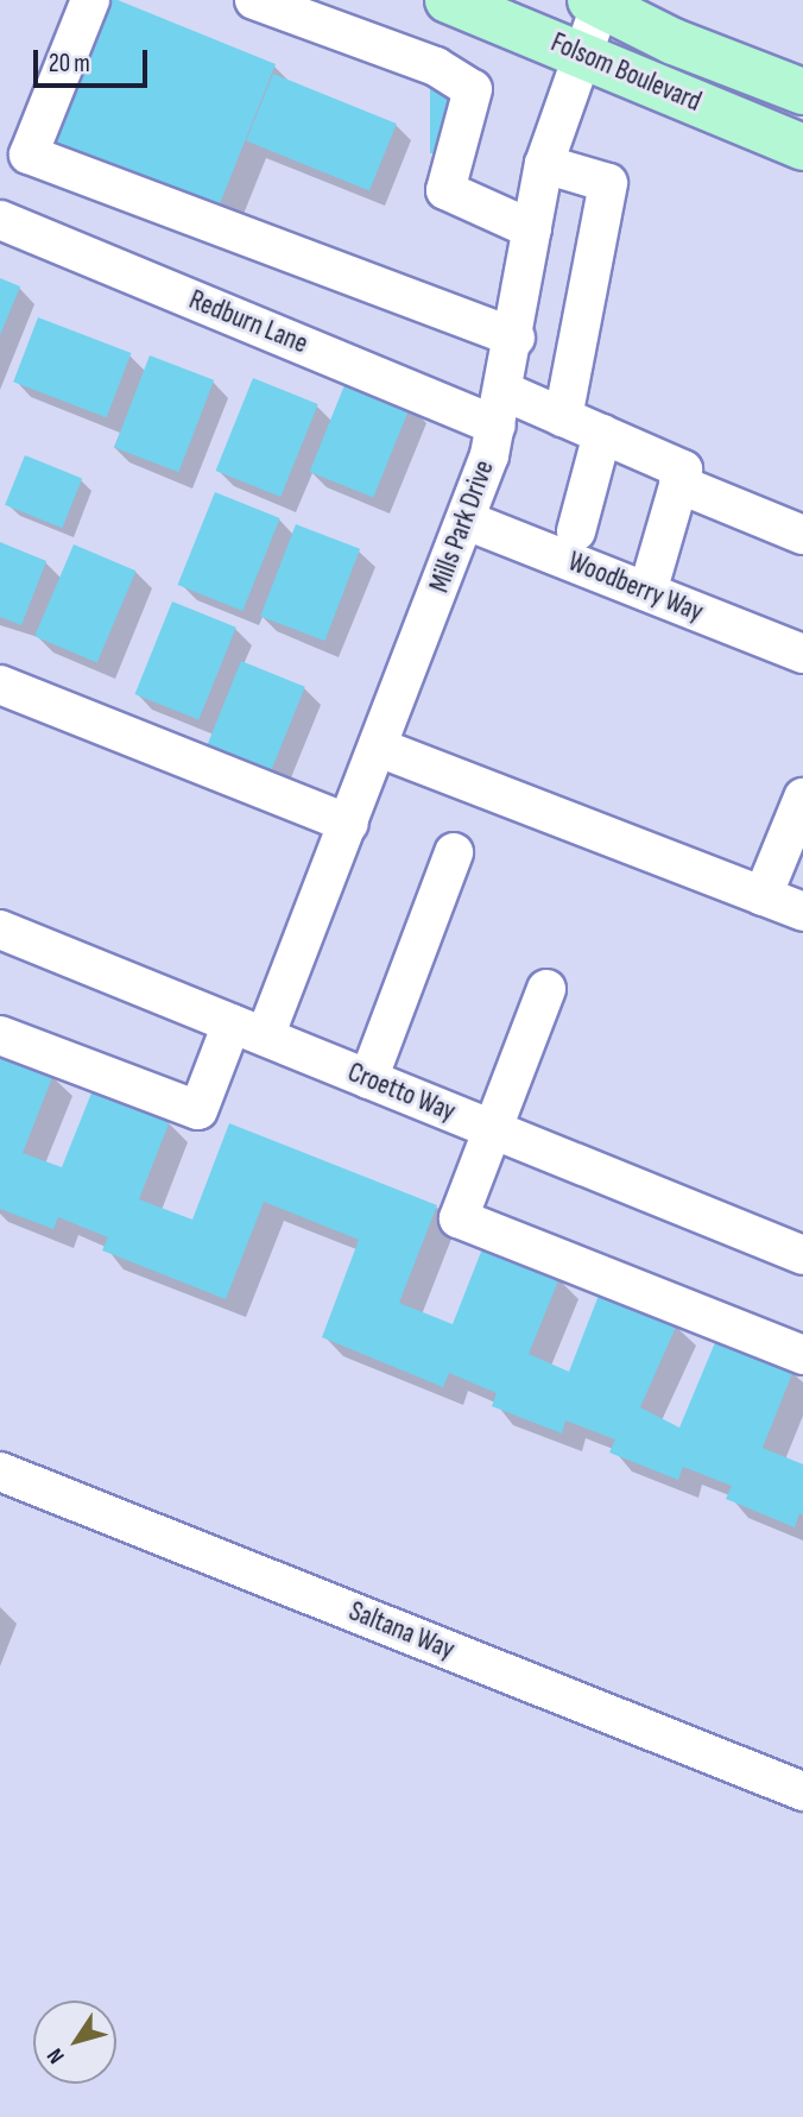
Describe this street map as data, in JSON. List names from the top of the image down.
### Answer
{
  "streets": {
    "main road": ["Folsom Boulevard"],
    "street": [
      "Redburn Lane",
      "Mills Park Drive",
      "Woodberry Way",
      "Croetto Way",
      "Saltana Way"
    ]
  },
  "crossings": [
    ["Folsom Boulevard", "Mills Park Drive"],
    ["Redburn Lane", "Mills Park Drive"],
    ["Mills Park Drive", "Woodberry Way"],
    ["Mills Park Drive", "Croetto Way"]
  ],
  "scale_bar": "20 m",
  "north": "bottom left"
}
